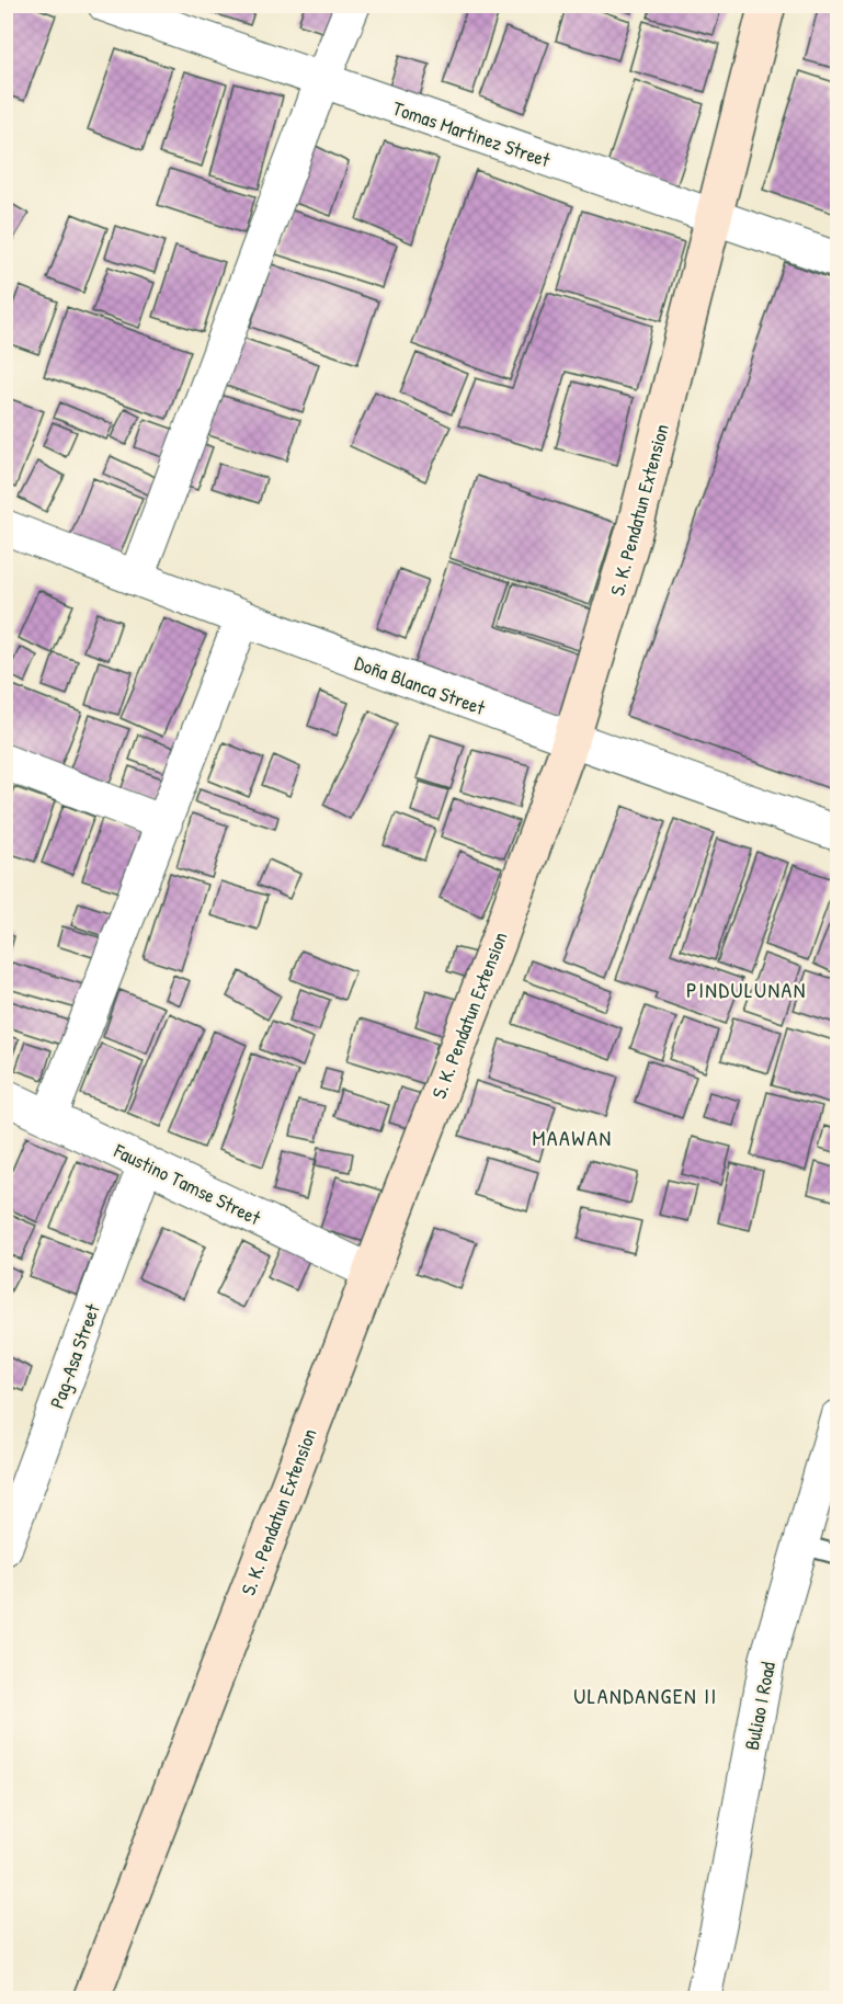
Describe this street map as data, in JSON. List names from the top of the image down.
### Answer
{
  "streets": {
    "street": [
      "Tomas Martinez Street",
      "S. K. Pendatun Extension",
      "Doña Blanca Street",
      "Faustino Tamse Street",
      "Pag-Asa Street",
      "Buliao I Road"
    ]
  },
  "crossings": [
    ["Tomas Martinez Street", "S. K. Pendatun Extension"],
    ["S. K. Pendatun Extension", "Doña Blanca Street"],
    ["S. K. Pendatun Extension", "Faustino Tamse Street"],
    ["Faustino Tamse Street", "Pag-Asa Street"]
  ],
  "districts": ["PINDULUNAN", "MAAWAN", "ULANDANGEN II"]
}
